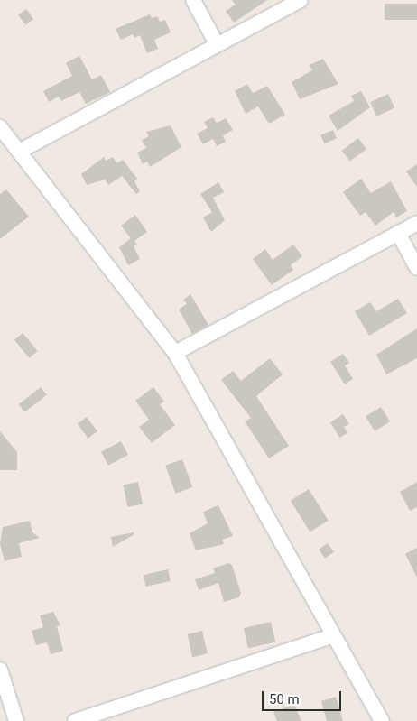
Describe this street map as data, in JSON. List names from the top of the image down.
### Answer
{
  "scale_bar": "50 m"
}
